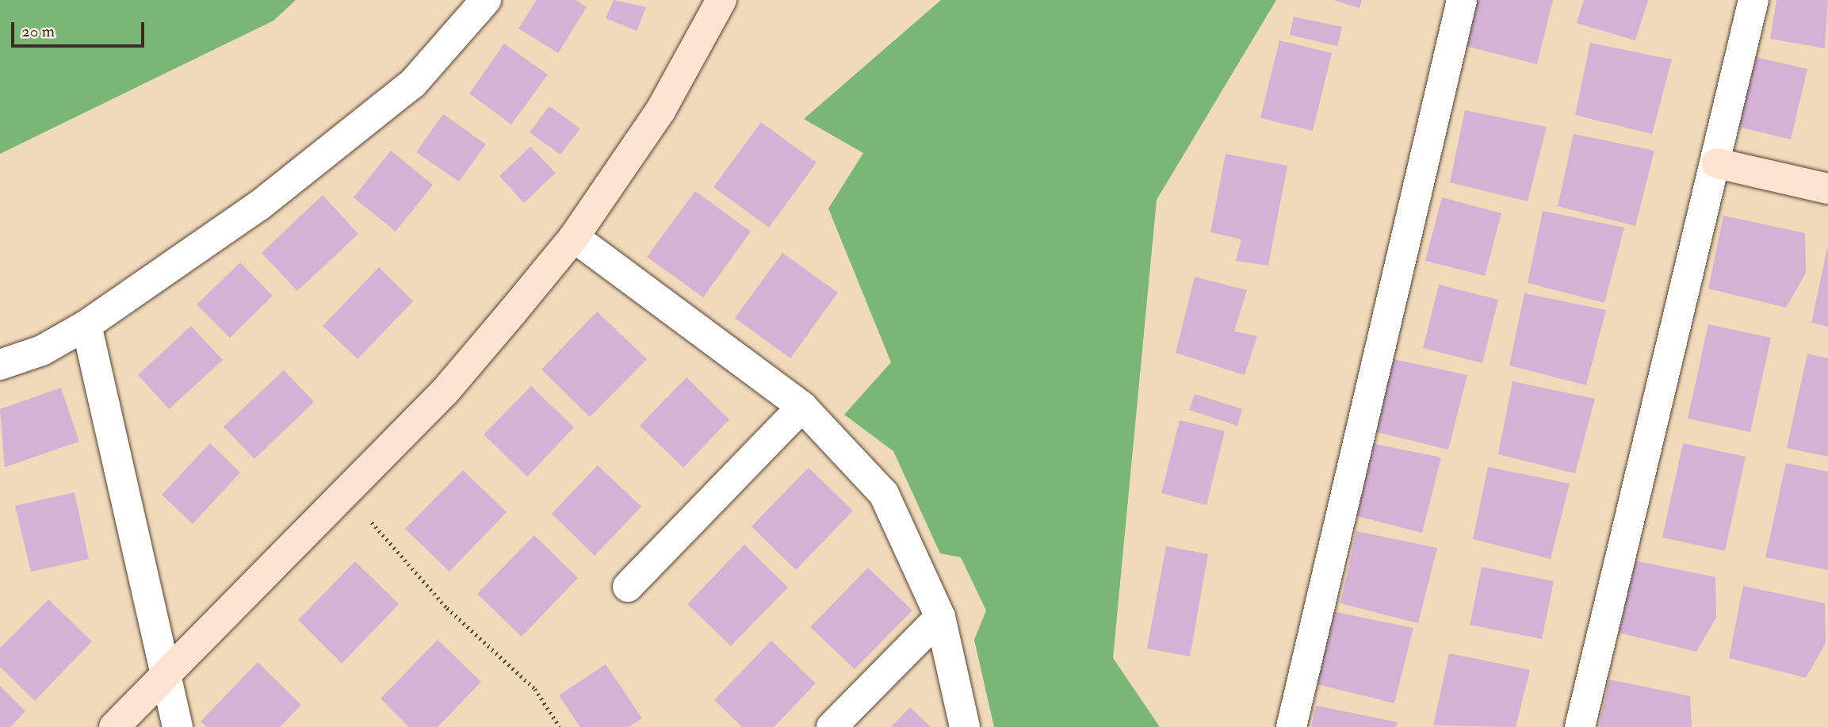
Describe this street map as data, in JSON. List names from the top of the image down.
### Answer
{
  "scale_bar": "20 m"
}
